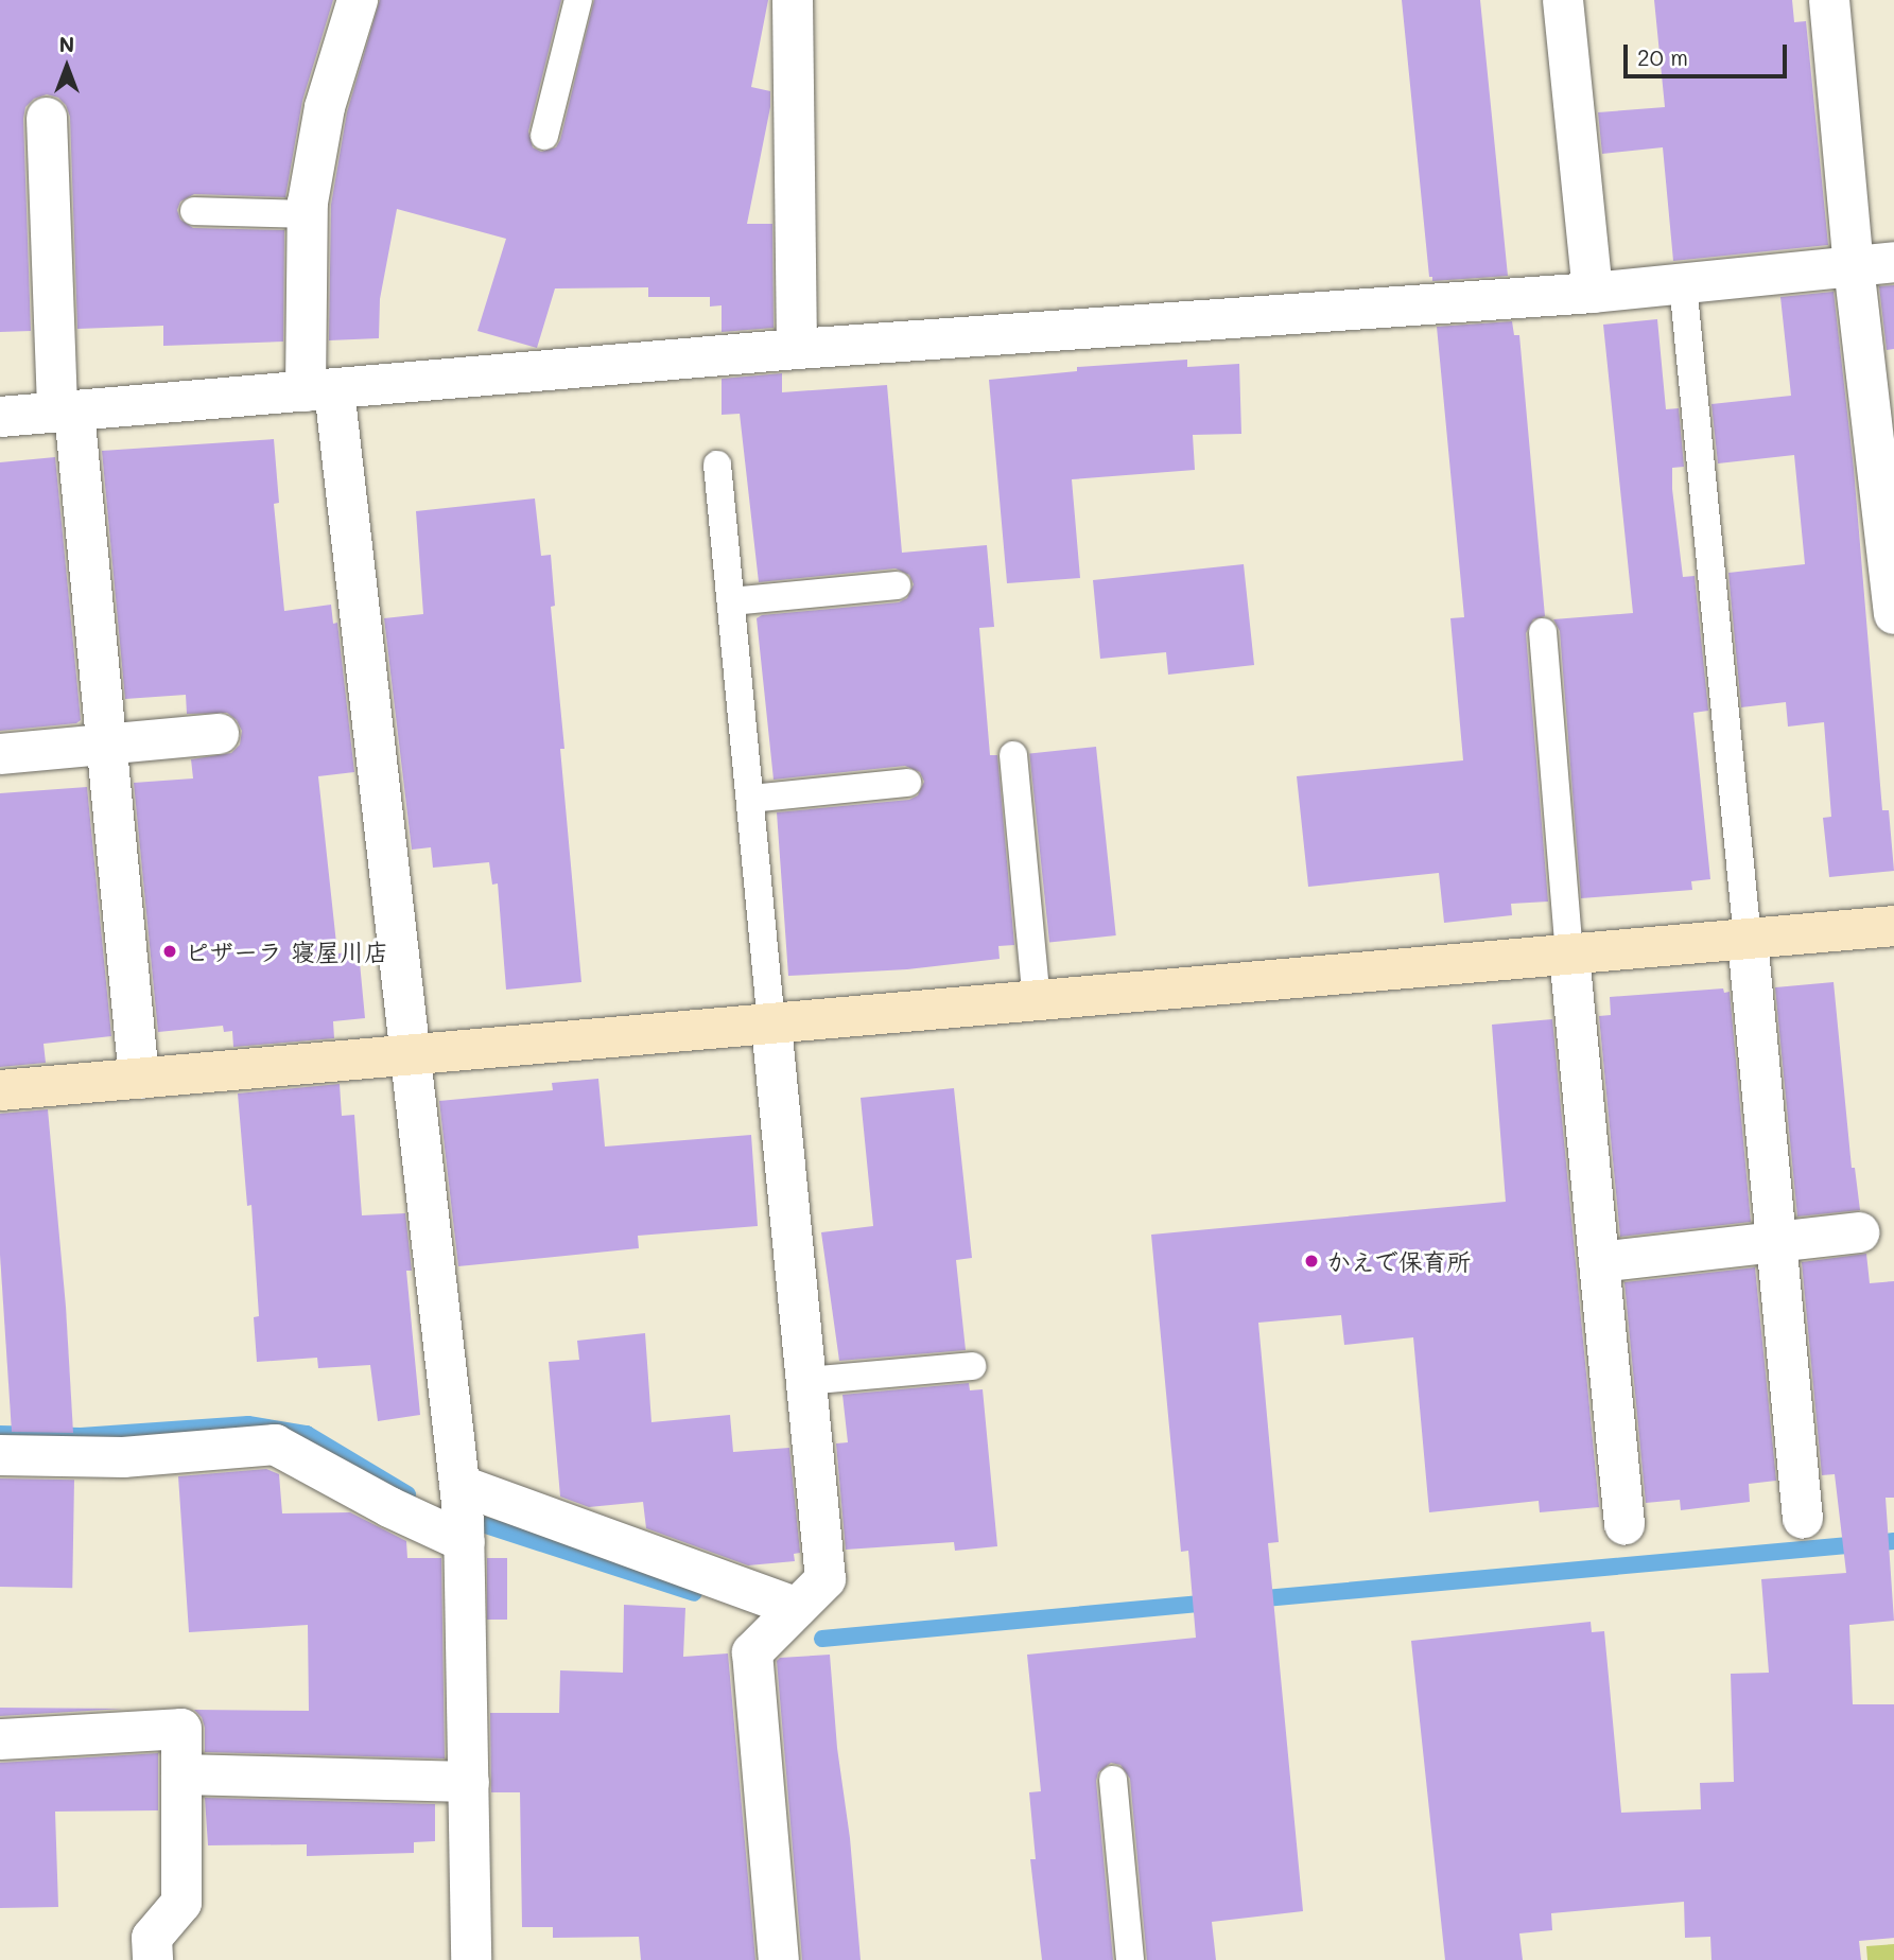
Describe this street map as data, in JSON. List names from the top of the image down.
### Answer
{
  "places": ["ピザーラ 寝屋川店", "かえで保育所"],
  "scale_bar": "20 m",
  "north": "top"
}
